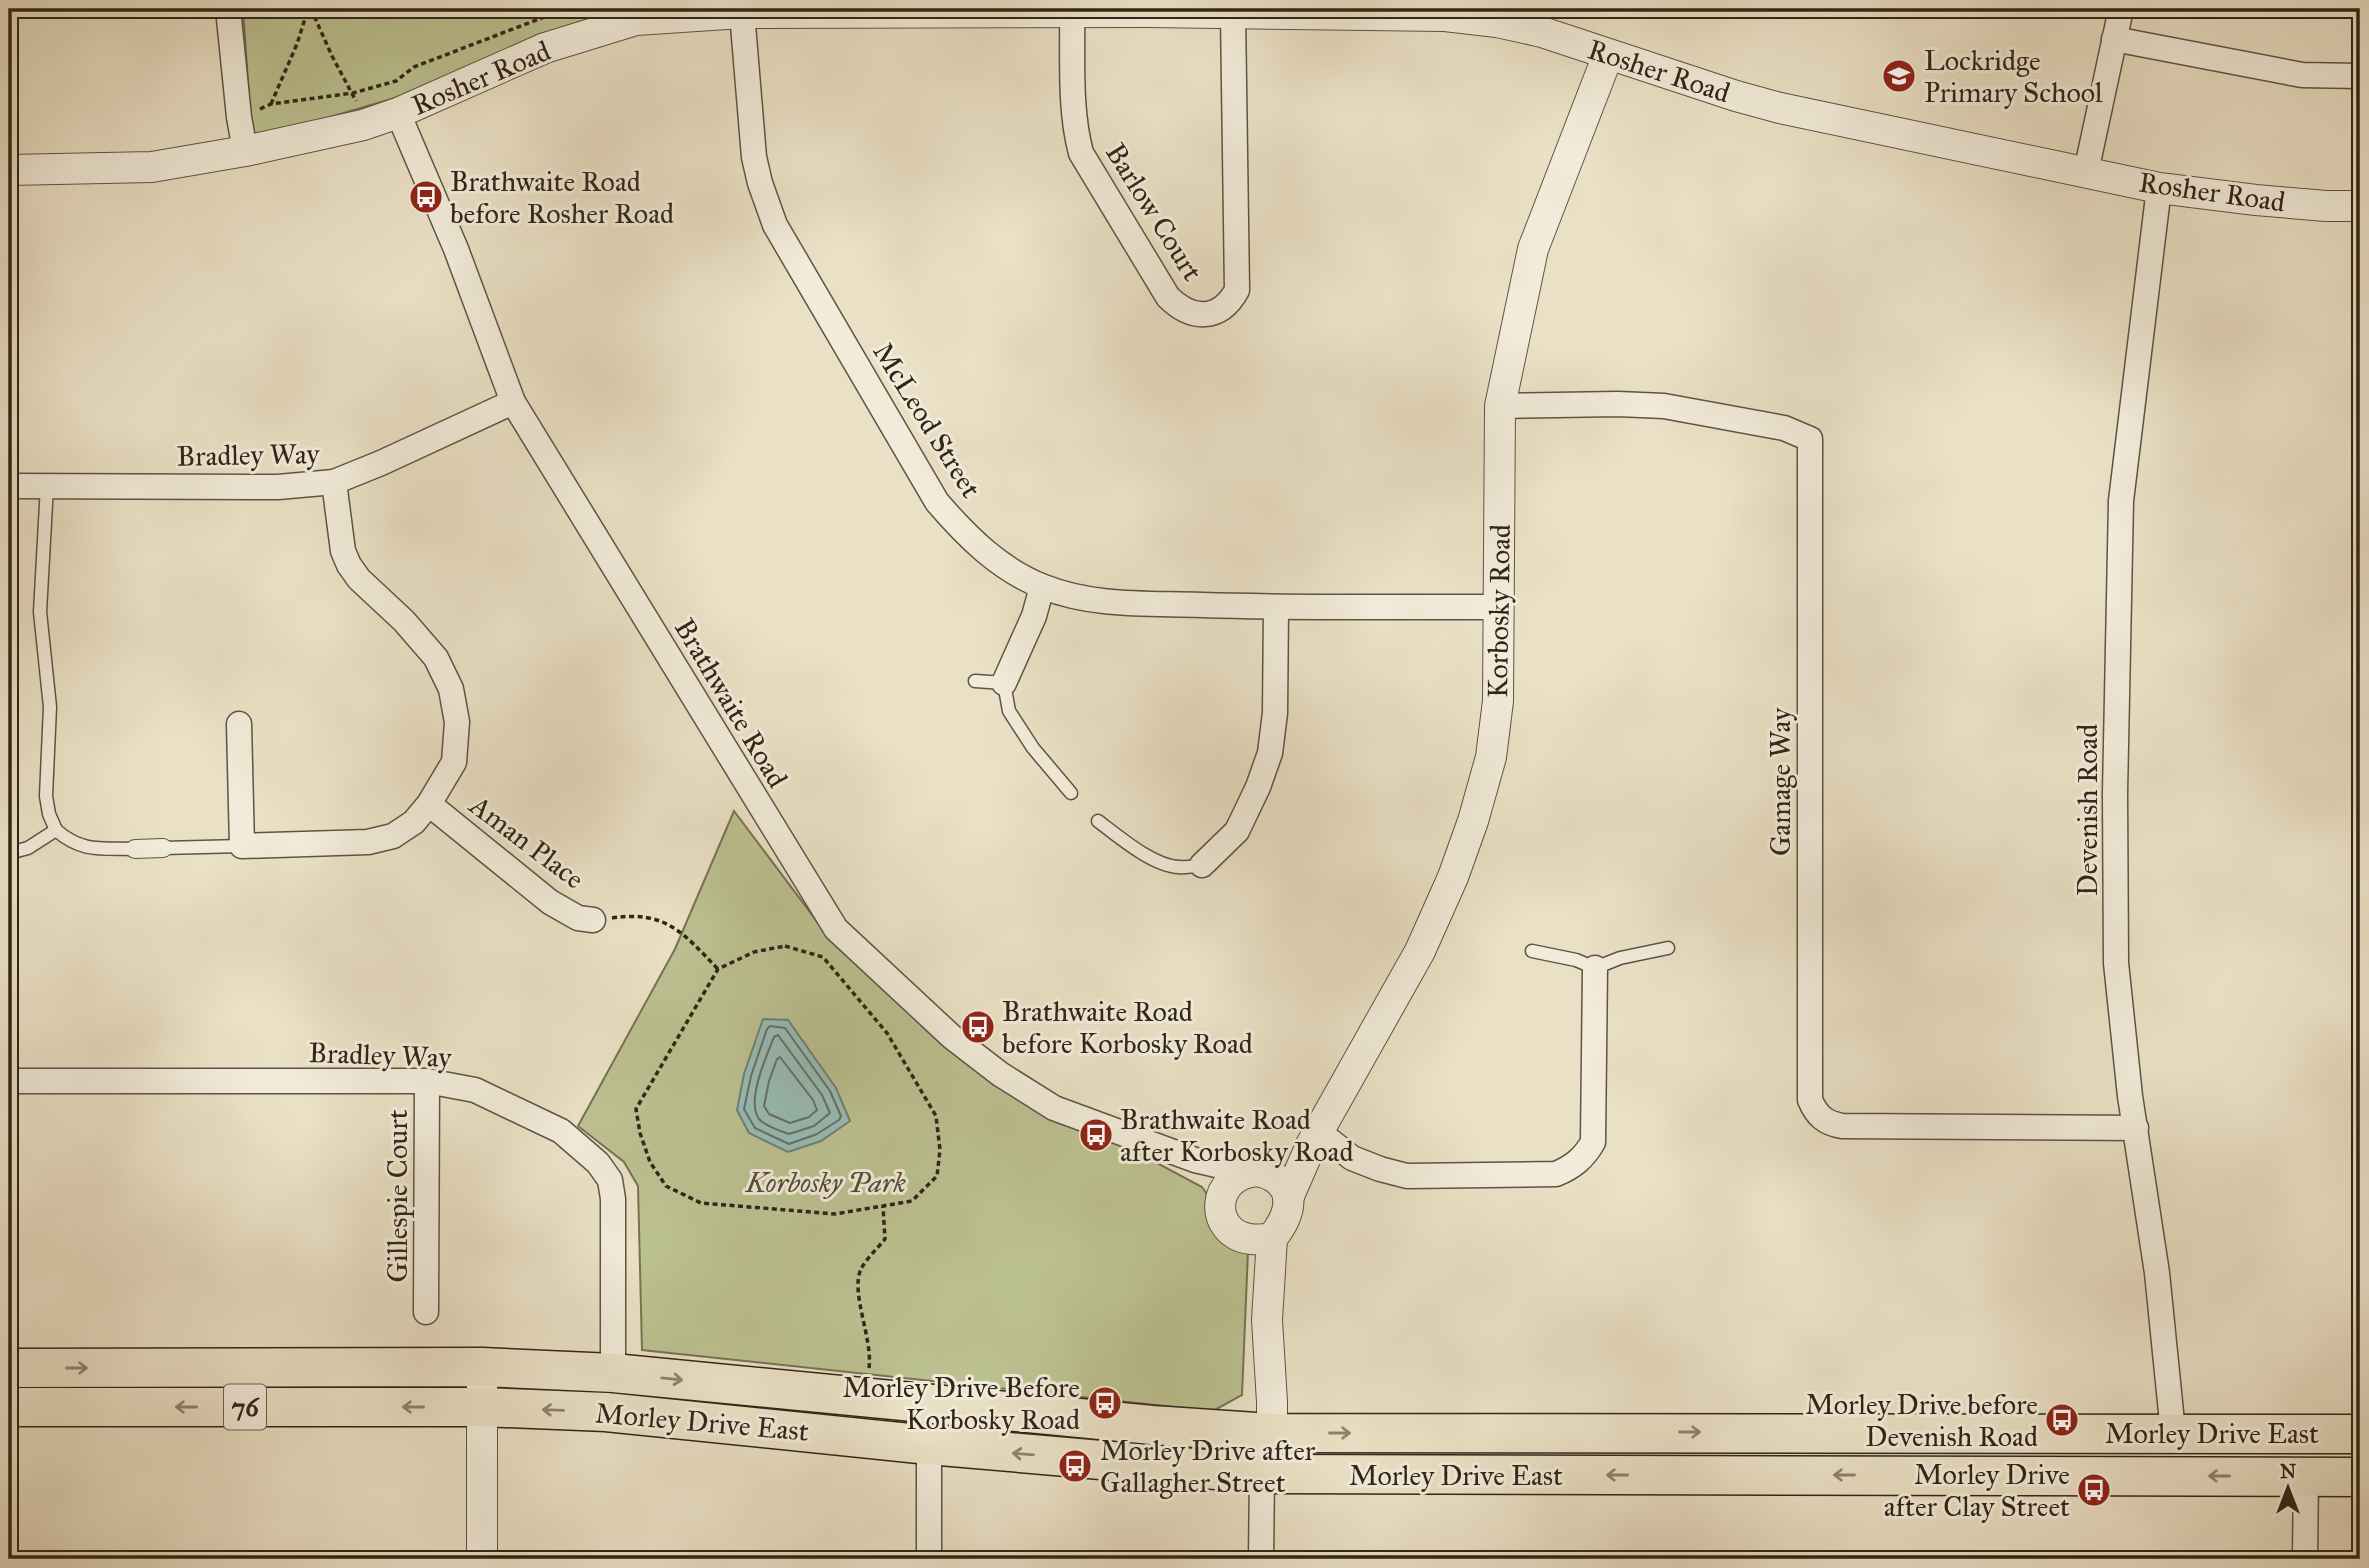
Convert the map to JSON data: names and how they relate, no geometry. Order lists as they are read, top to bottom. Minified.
{"streets":{"main road":["76","Morley Drive East"],"street":["Rosher Road","Barlow Court","McLeod Street","Bradley Way","Korbosky Road","Brathwaite Road","Gamage Way","Devenish Road","Aman Place","Gillespie Court"]},"crossings":[["Rosher Road","Barlow Court"],["Rosher Road","McLeod Street"],["Rosher Road","Korbosky Road"],["Rosher Road","Brathwaite Road"],["Rosher Road","Devenish Road"],["McLeod Street","Korbosky Road"],["Bradley Way","Brathwaite Road"],["Bradley Way","Gillespie Court"],["Bradley Way","Morley Drive East"],["Korbosky Road","Brathwaite Road"],["Korbosky Road","Gamage Way"],["Gamage Way","Devenish Road"],["Devenish Road","Morley Drive East"]],"parks":["Korbosky Park"],"places":{"school or university":["Lockridge Primary School"],"bus stop":["Brathwaite Road before Rosher Road","Brathwaite Road before Korbosky Road","Brathwaite Road after Korbosky Road","Morley Drive Before Korbosky Road","Morley Drive before Devenish Road","Morley Drive after Gallagher Street","Morley Drive after Clay Street"]},"north":"top"}
